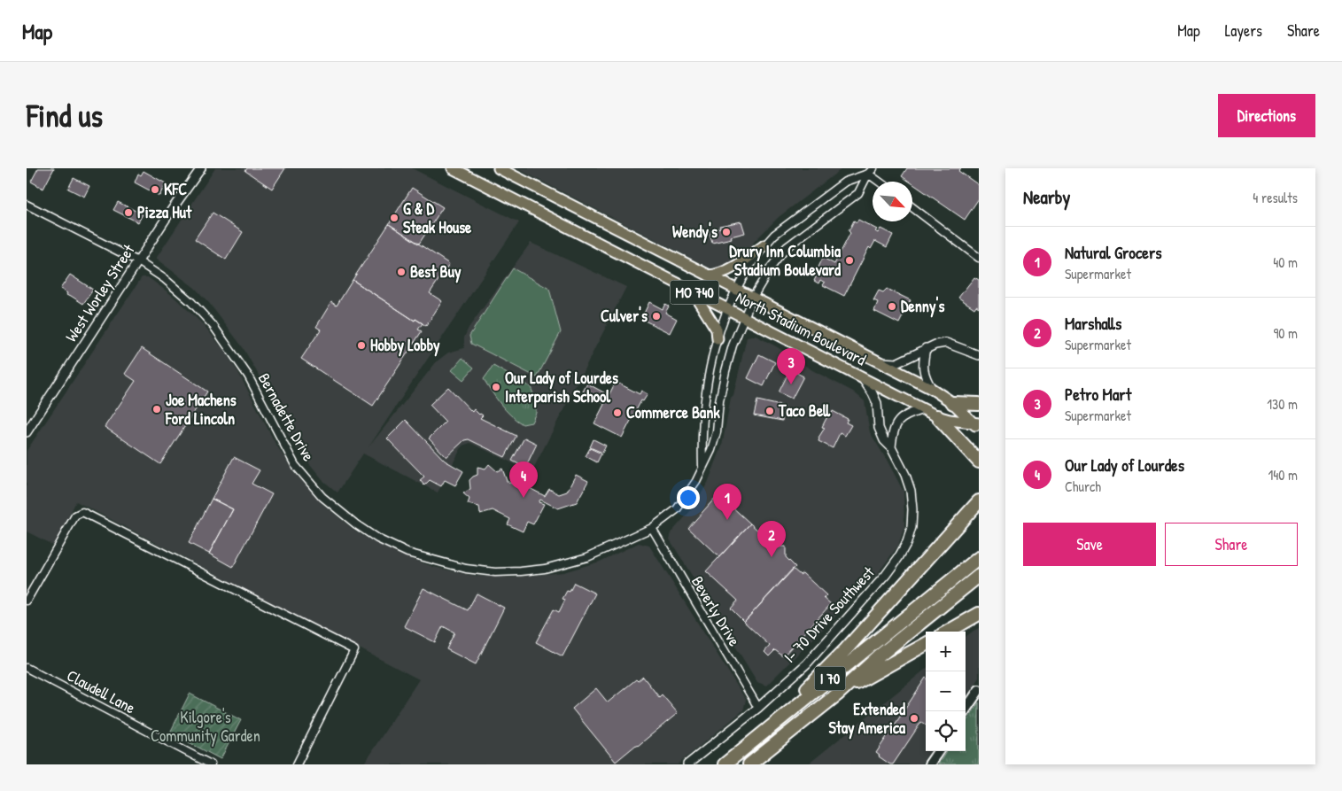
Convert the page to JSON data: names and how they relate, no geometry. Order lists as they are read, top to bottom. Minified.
{"streets":{"highway":["I 70"],"main road":["MO 740","North Stadium Boulevard"],"street":["West Worley Street","Bernadette Drive","Beverly Drive","I- 70 Drive Southwest","Claudell Lane"]},"crossings":[["West Worley Street","Bernadette Drive"],["North Stadium Boulevard","Bernadette Drive"],["North Stadium Boulevard","I- 70 Drive Southwest"],["Bernadette Drive","Beverly Drive"],["Beverly Drive","I- 70 Drive Southwest"]],"parks":["Kilgore's Community Garden"],"places":["KFC","Pizza Hut","G & D Steak House","Wendy's","Drury Inn Columbia Stadium Boulevard","Best Buy","Denny's","Culver's","Hobby Lobby","Our Lady of Lourdes Interparish School","Joe Machens Ford Lincoln","Taco Bell","Commerce Bank","Extended Stay America"],"north":"bottom right","page":{"header":"Map","nav":["Map","Layers","Share"],"buttons":["Directions",["Save","Share"]],"title":"Find us","heading":["Nearby","4 results"],"list":[{"mark":"1","name":"Natural Grocers","note":"Supermarket","value":"40 m"},{"mark":"2","name":"Marshalls","note":"Supermarket","value":"90 m"},{"mark":"3","name":"Petro Mart","note":"Supermarket","value":"130 m"},{"mark":"4","name":"Our Lady of Lourdes","note":"Church","value":"140 m"}],"pins":["3","4","1","2"],"map_buttons":["+","−"]}}
